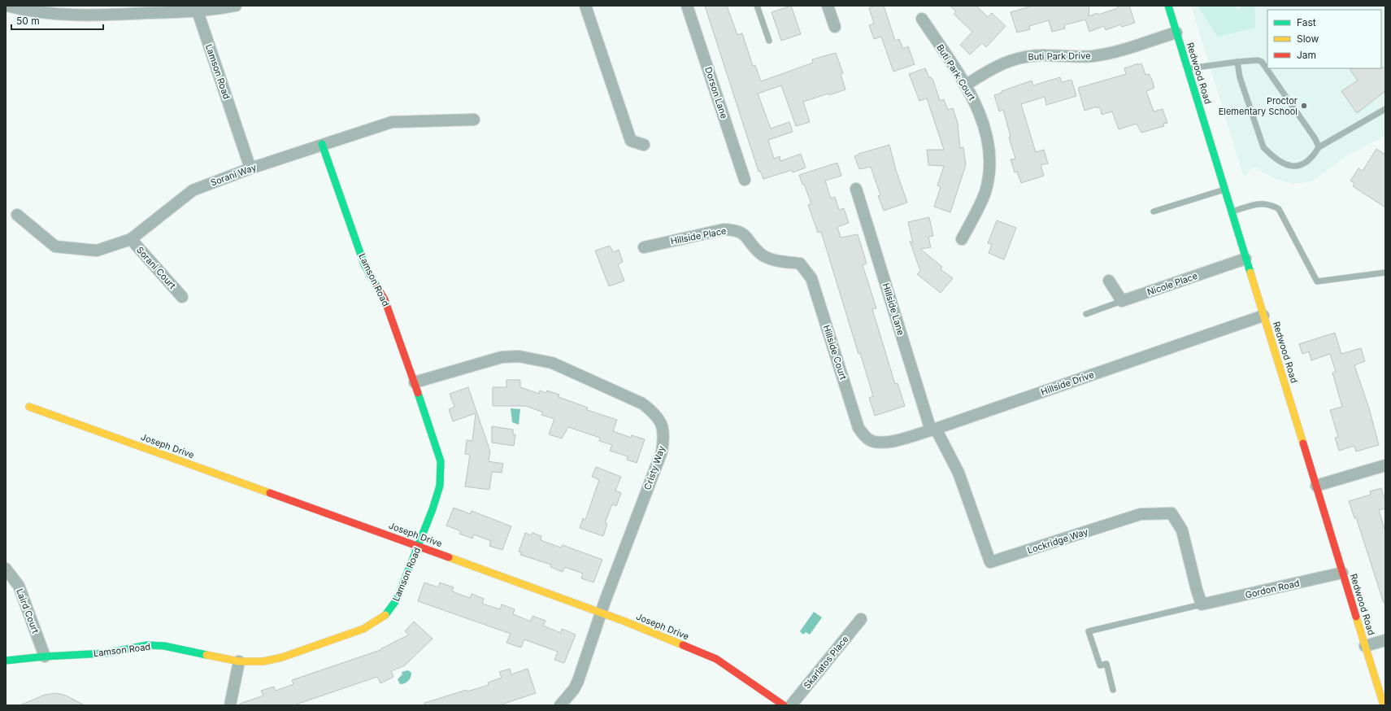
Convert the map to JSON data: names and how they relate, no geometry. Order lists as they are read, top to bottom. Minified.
{"streets":{"street":["Buti Park Drive","Lamson Road","Buti Park Court","Redwood Road","Dorson Lane","Sorani Way","Hillside Place","Sorani Court","Nicole Place","Hillside Lane","Hillside Court","Hillside Drive","Joseph Drive","Cristy Way","Lockridge Way","Gordon Road","Laird Court","Skarlatos Place"]},"crossings":[["Buti Park Drive","Buti Park Court"],["Buti Park Drive","Redwood Road"],["Lamson Road","Sorani Way"],["Lamson Road","Joseph Drive"],["Lamson Road","Cristy Way"],["Lamson Road","Laird Court"],["Redwood Road","Nicole Place"],["Redwood Road","Hillside Drive"],["Redwood Road","Gordon Road"],["Sorani Way","Sorani Court"],["Hillside Place","Hillside Court"],["Hillside Lane","Hillside Drive"],["Hillside Lane","Lockridge Way"],["Hillside Court","Hillside Drive"],["Hillside Drive","Lockridge Way"],["Joseph Drive","Cristy Way"],["Lockridge Way","Gordon Road"]],"places":["Proctor Elementary School"],"legend":["Fast","Slow","Jam"],"scale_bar":"50 m"}
